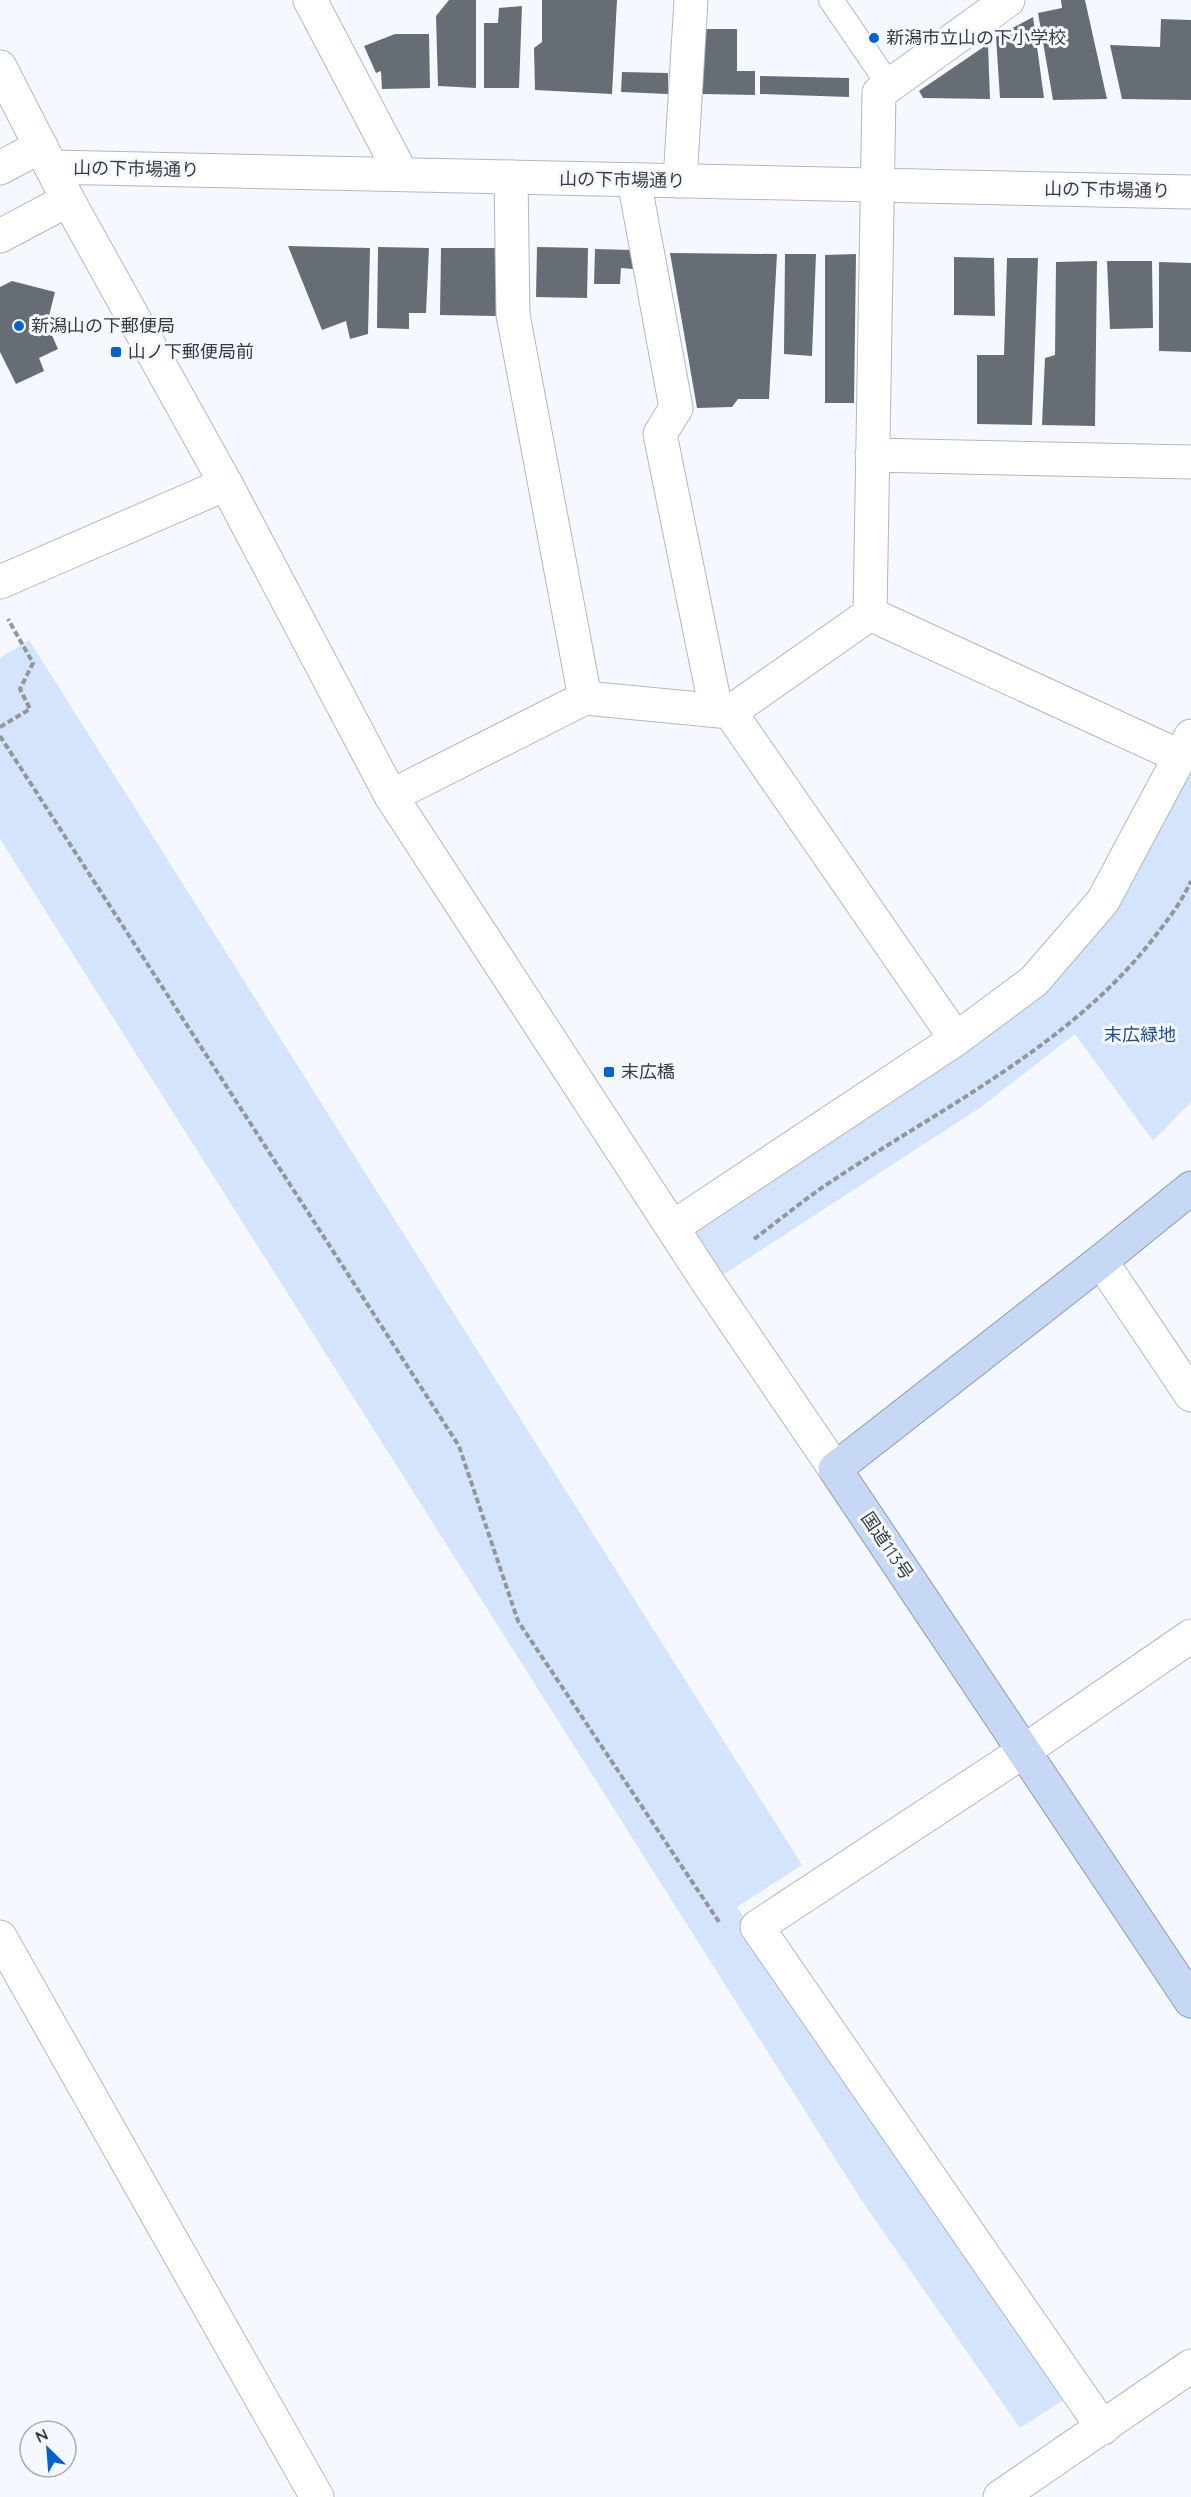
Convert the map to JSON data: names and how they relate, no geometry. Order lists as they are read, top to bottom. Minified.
{"streets":{"highway":["国道113号"],"street":["山の下市場通り"]},"parks":["末広緑地"],"places":{"other":["新潟市立山の下小学校","新潟山の下郵便局"],"transit":["山ノ下郵便局前","末広橋"]},"north":"top left"}
